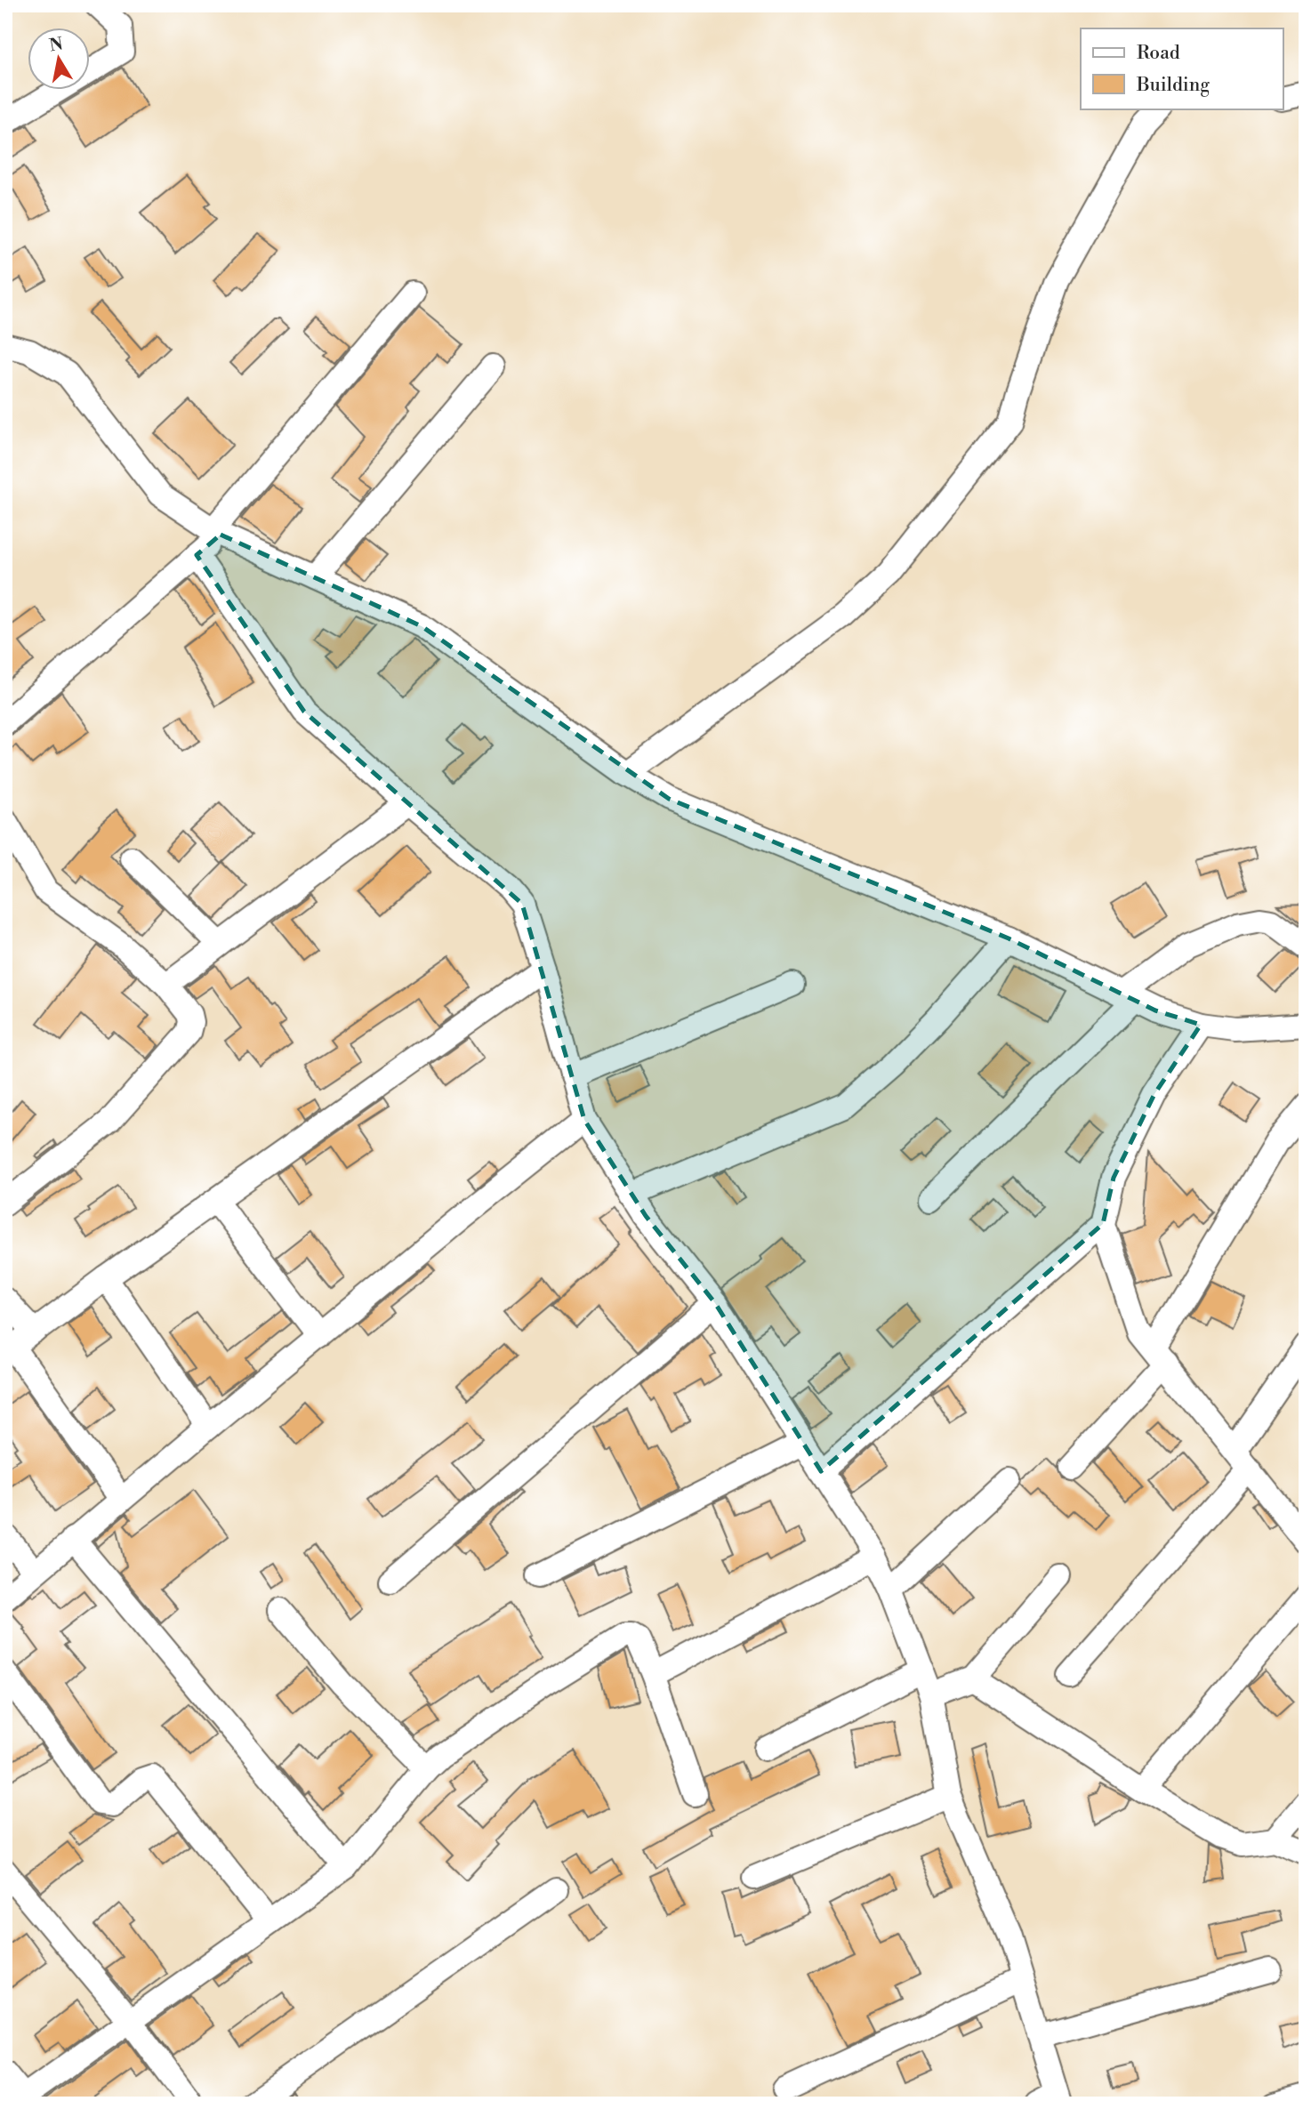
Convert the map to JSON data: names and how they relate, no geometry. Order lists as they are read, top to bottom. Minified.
{"legend":["Road","Building"],"north":"top"}
